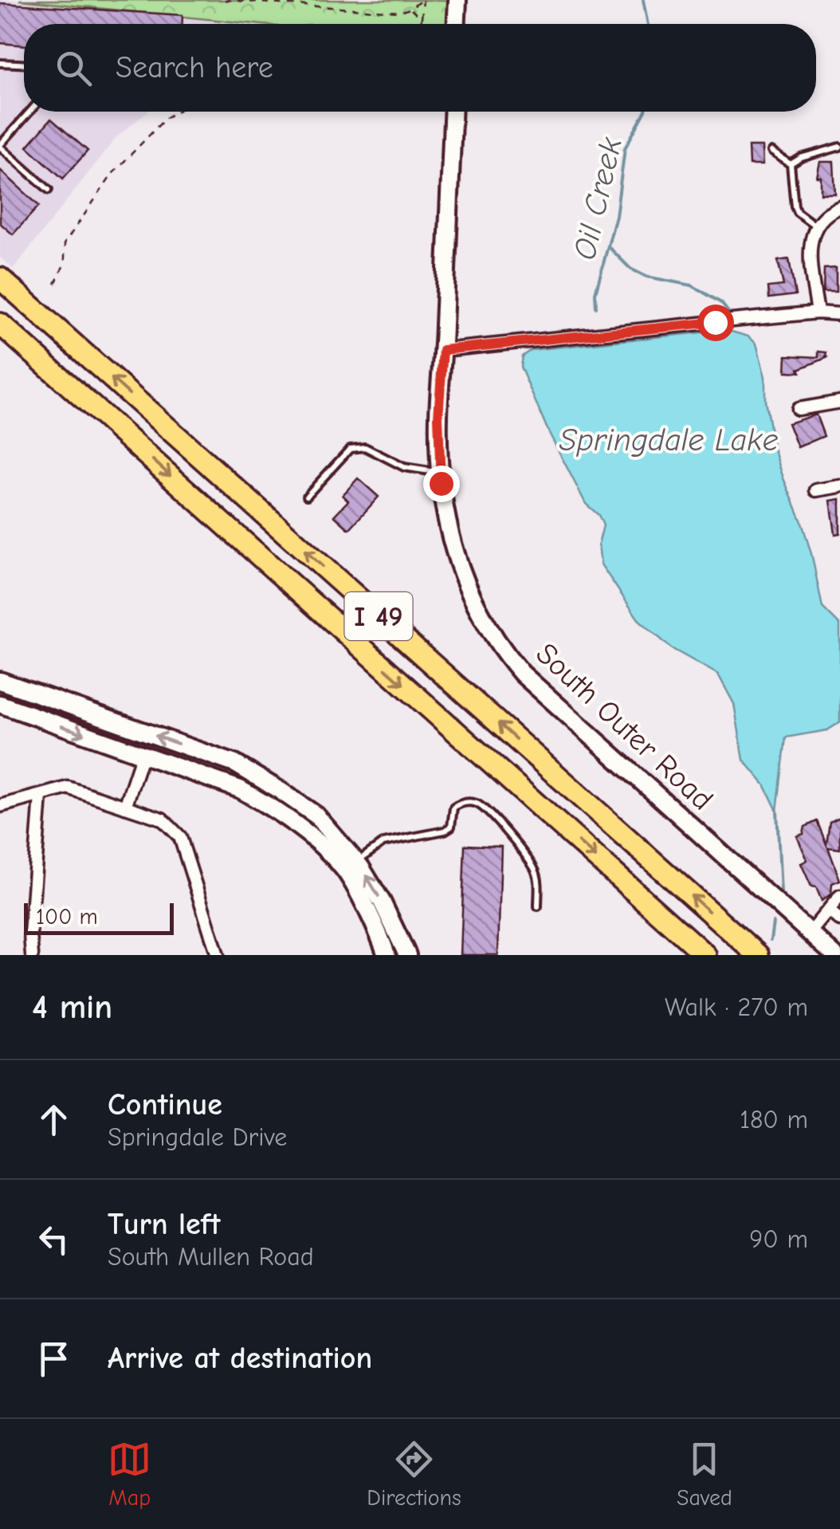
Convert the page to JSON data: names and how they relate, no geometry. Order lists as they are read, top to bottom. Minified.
{"streets":{"highway":["I 49"],"street":["South Outer Road"]},"water":["Oil Creek","Springdale Lake"],"scale_bar":"100 m","page":{"search":"Search here","scale":"100 m","heading":["4 min","Walk · 270 m"],"list":[["Continue","Springdale Drive","180 m"],["Turn left","South Mullen Road","90 m"],"Arrive at destination"],"nav":["Map","Directions","Saved"]}}
